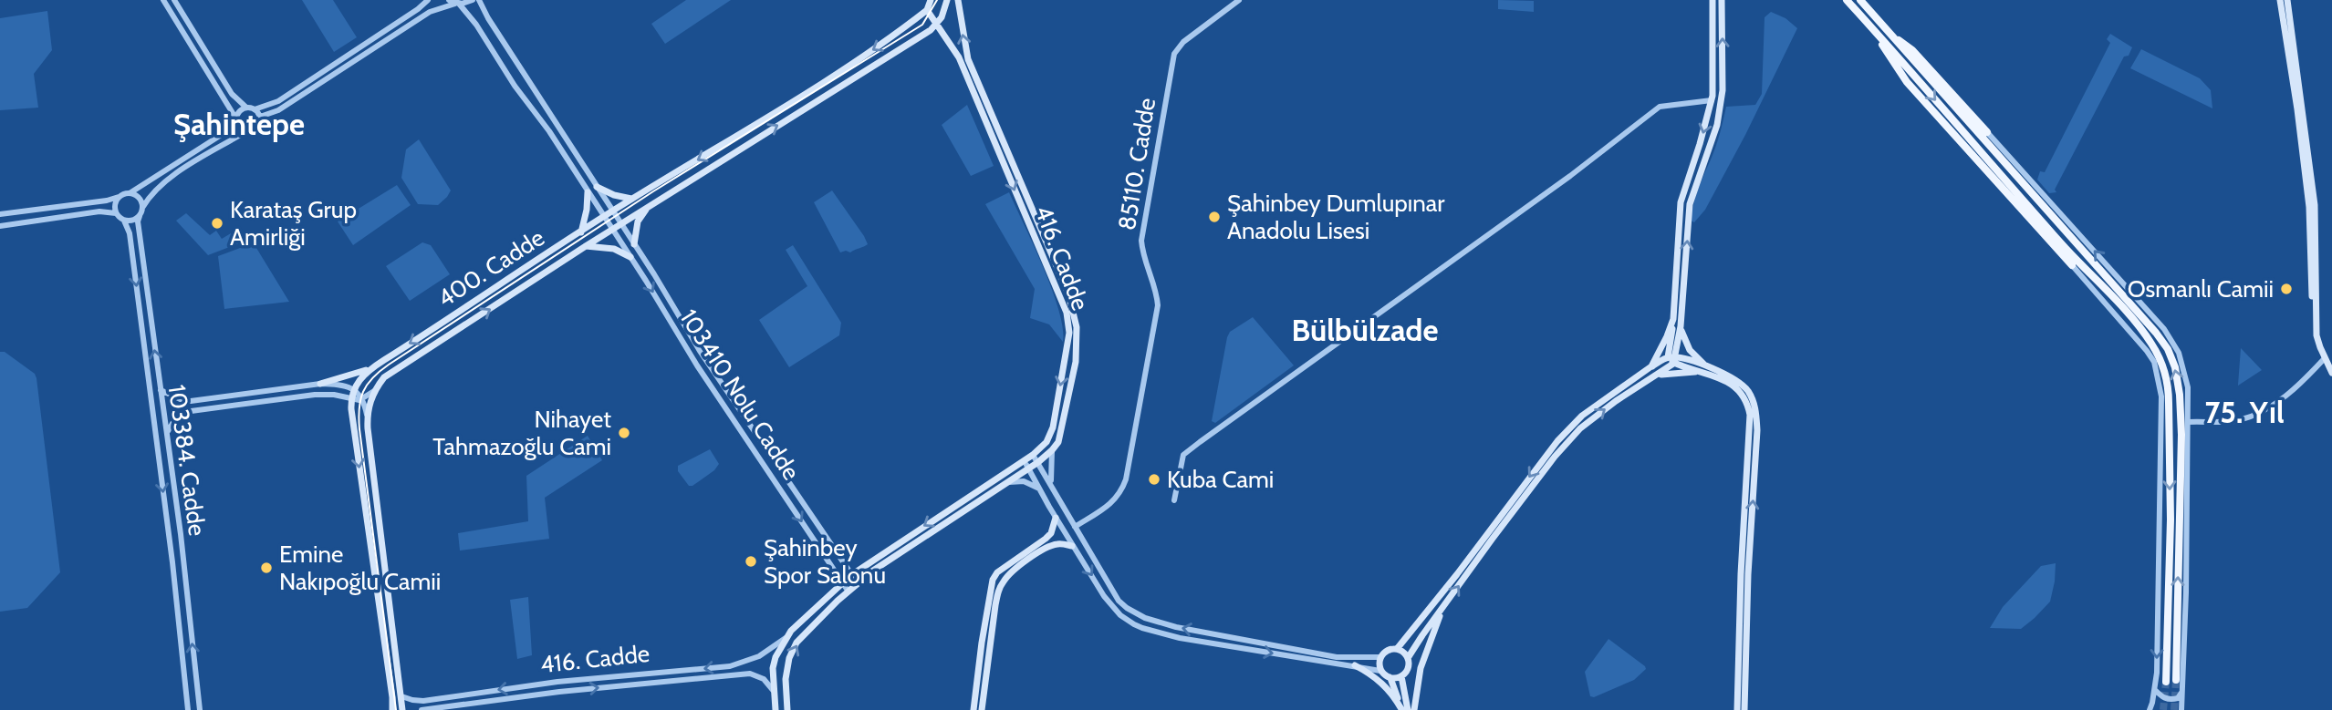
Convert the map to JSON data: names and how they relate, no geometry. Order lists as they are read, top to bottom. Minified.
{"streets":{"main road":["416. Cadde","400. Cadde"],"street":["85110. Cadde","103410 Nolu Cadde","103384. Cadde"]},"crossings":[["416. Cadde","400. Cadde"],["416. Cadde","103410 Nolu Cadde"],["400. Cadde","103410 Nolu Cadde"]],"districts":["Şahintepe","Bülbülzade","75. Yıl"],"places":["Şahinbey Dumlupınar Anadolu Lisesi","Karataş Grup Amirliği","Osmanlı Camii","Nihayet Tahmazoğlu Cami","Kuba Cami","Şahinbey Spor Salonu","Emine Nakıpoğlu Camii"]}
